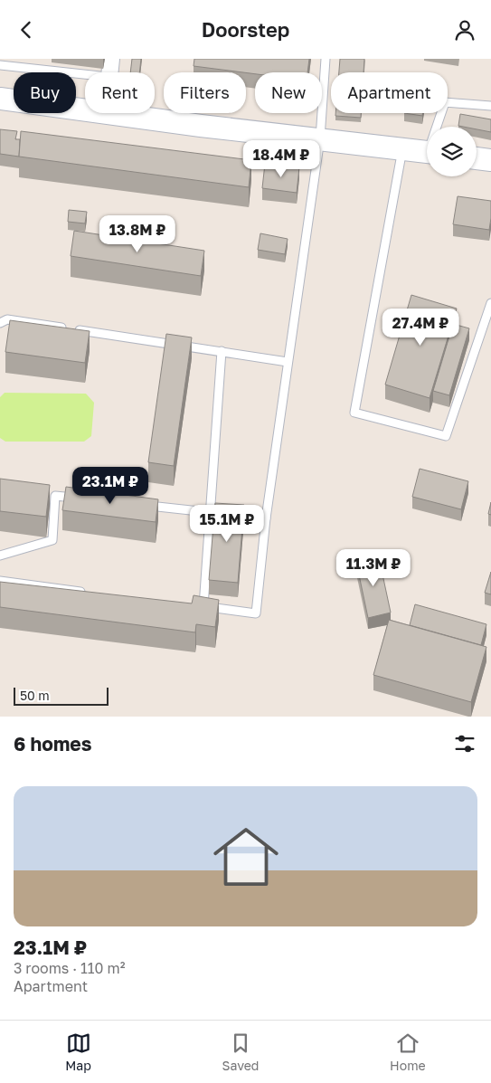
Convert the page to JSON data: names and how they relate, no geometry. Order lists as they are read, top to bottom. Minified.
{"scale_bar":"50 m","page":{"header":"Doorstep","chip":["Buy","Rent","Filters","New","Apartment"],"price":["18.4M ₽","13.8M ₽","27.4M ₽","23.1M ₽","15.1M ₽","11.3M ₽"],"scale":"50 m","heading":"6 homes","list":[{"name":"23.1M ₽","note":"3 rooms · 110 m² · Apartment"}],"tabs":["Map","Saved","Home"]}}
